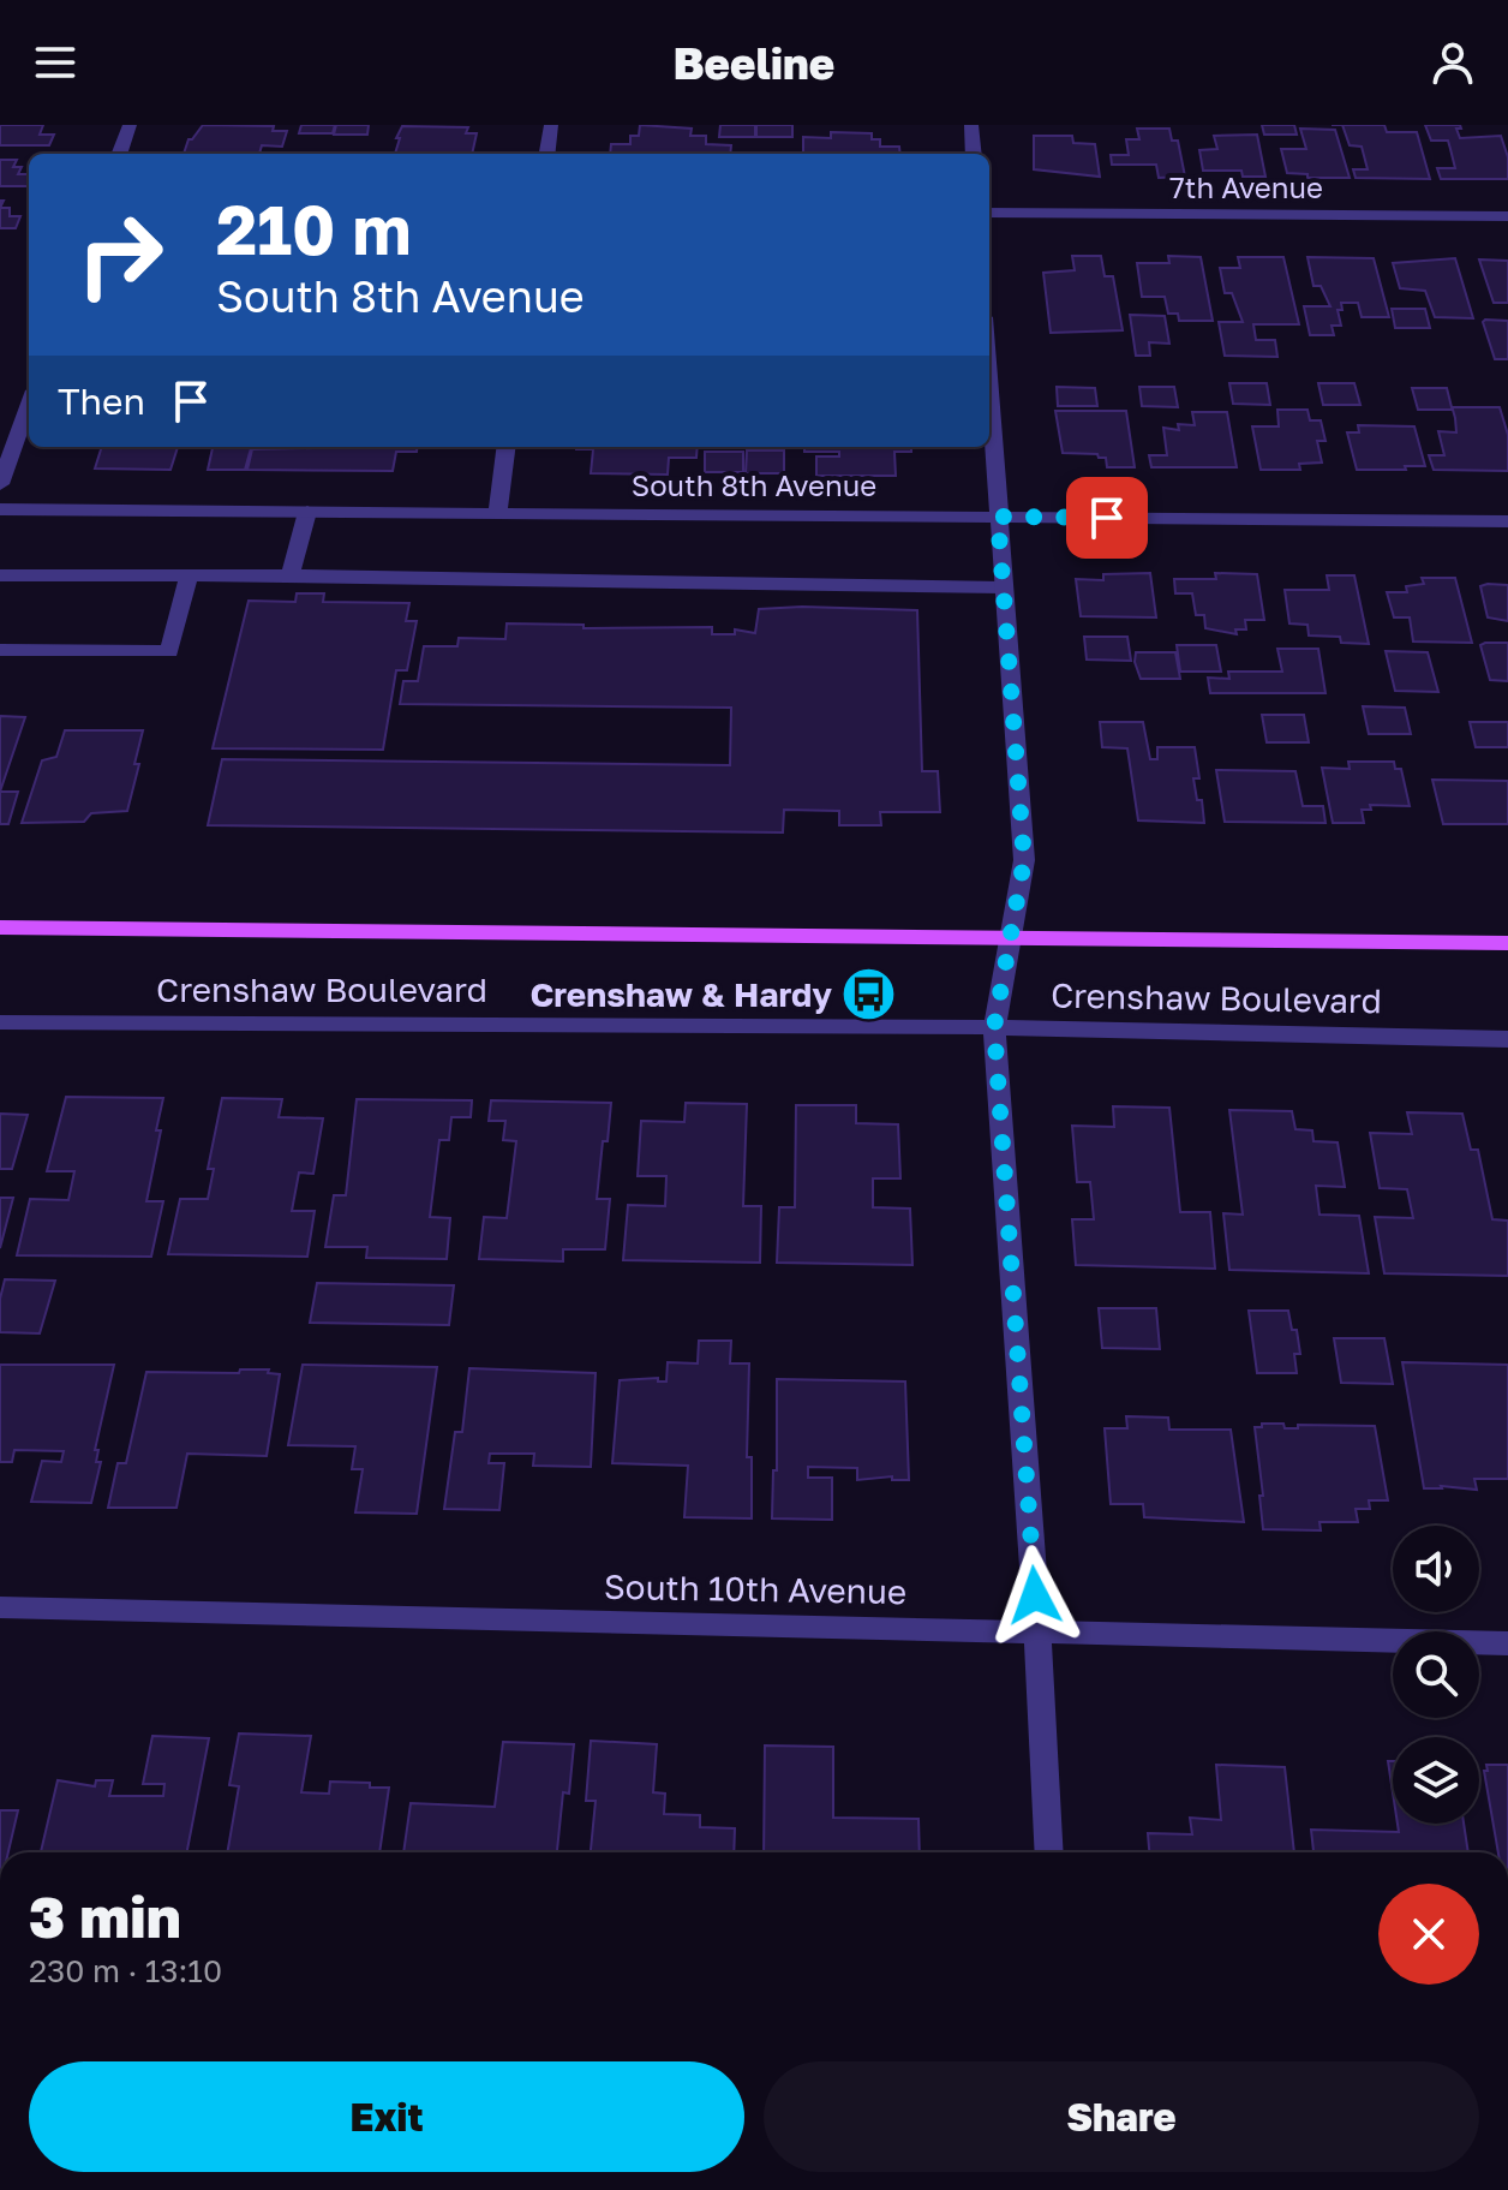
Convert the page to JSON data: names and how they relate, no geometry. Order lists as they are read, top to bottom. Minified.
{"streets":{"main road":["Crenshaw Boulevard"],"street":["7th Avenue","South 8th Avenue","South 10th Avenue"]},"places":{"bus stop":["Crenshaw & Hardy"]},"page":{"header":"Beeline","turn":["210 m","South 8th Avenue"],"then":"Then","heading":["3 min","230 m · 13:10"],"buttons":["Exit","Share"]}}
